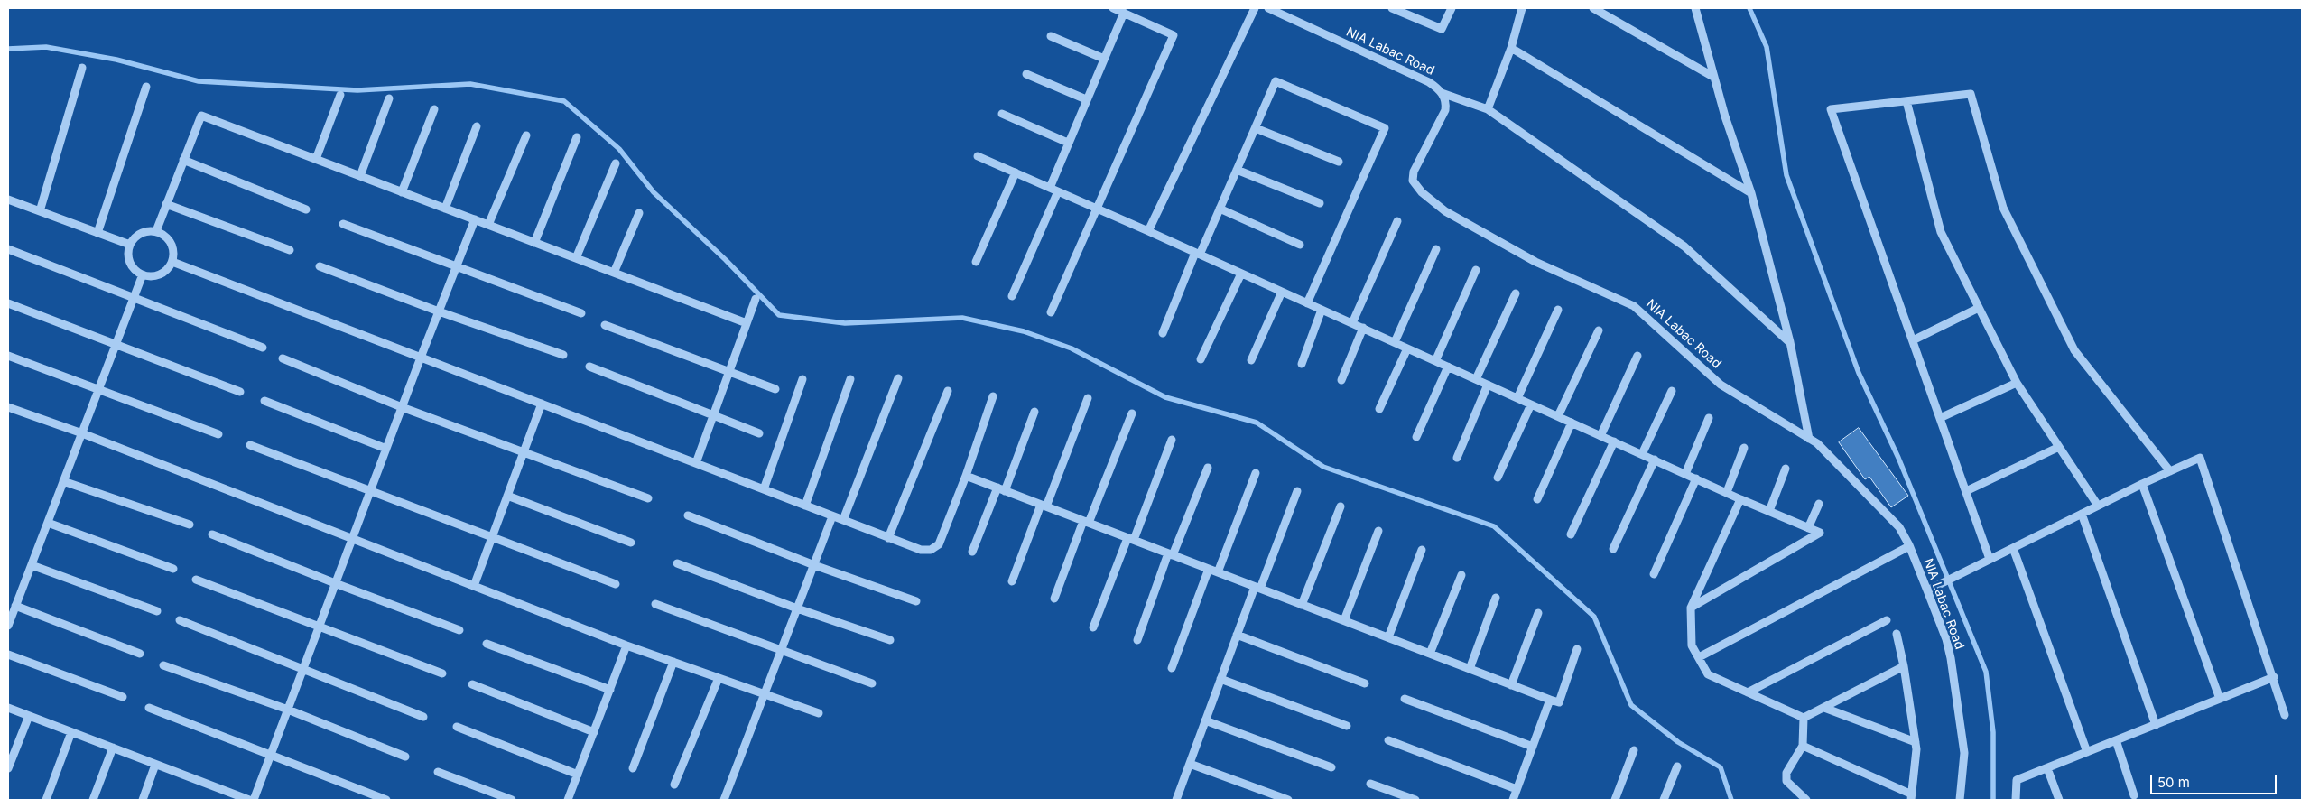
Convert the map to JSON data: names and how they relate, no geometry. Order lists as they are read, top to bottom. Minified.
{"streets":{"street":["NIA Labac Road"]},"scale_bar":"50 m"}
